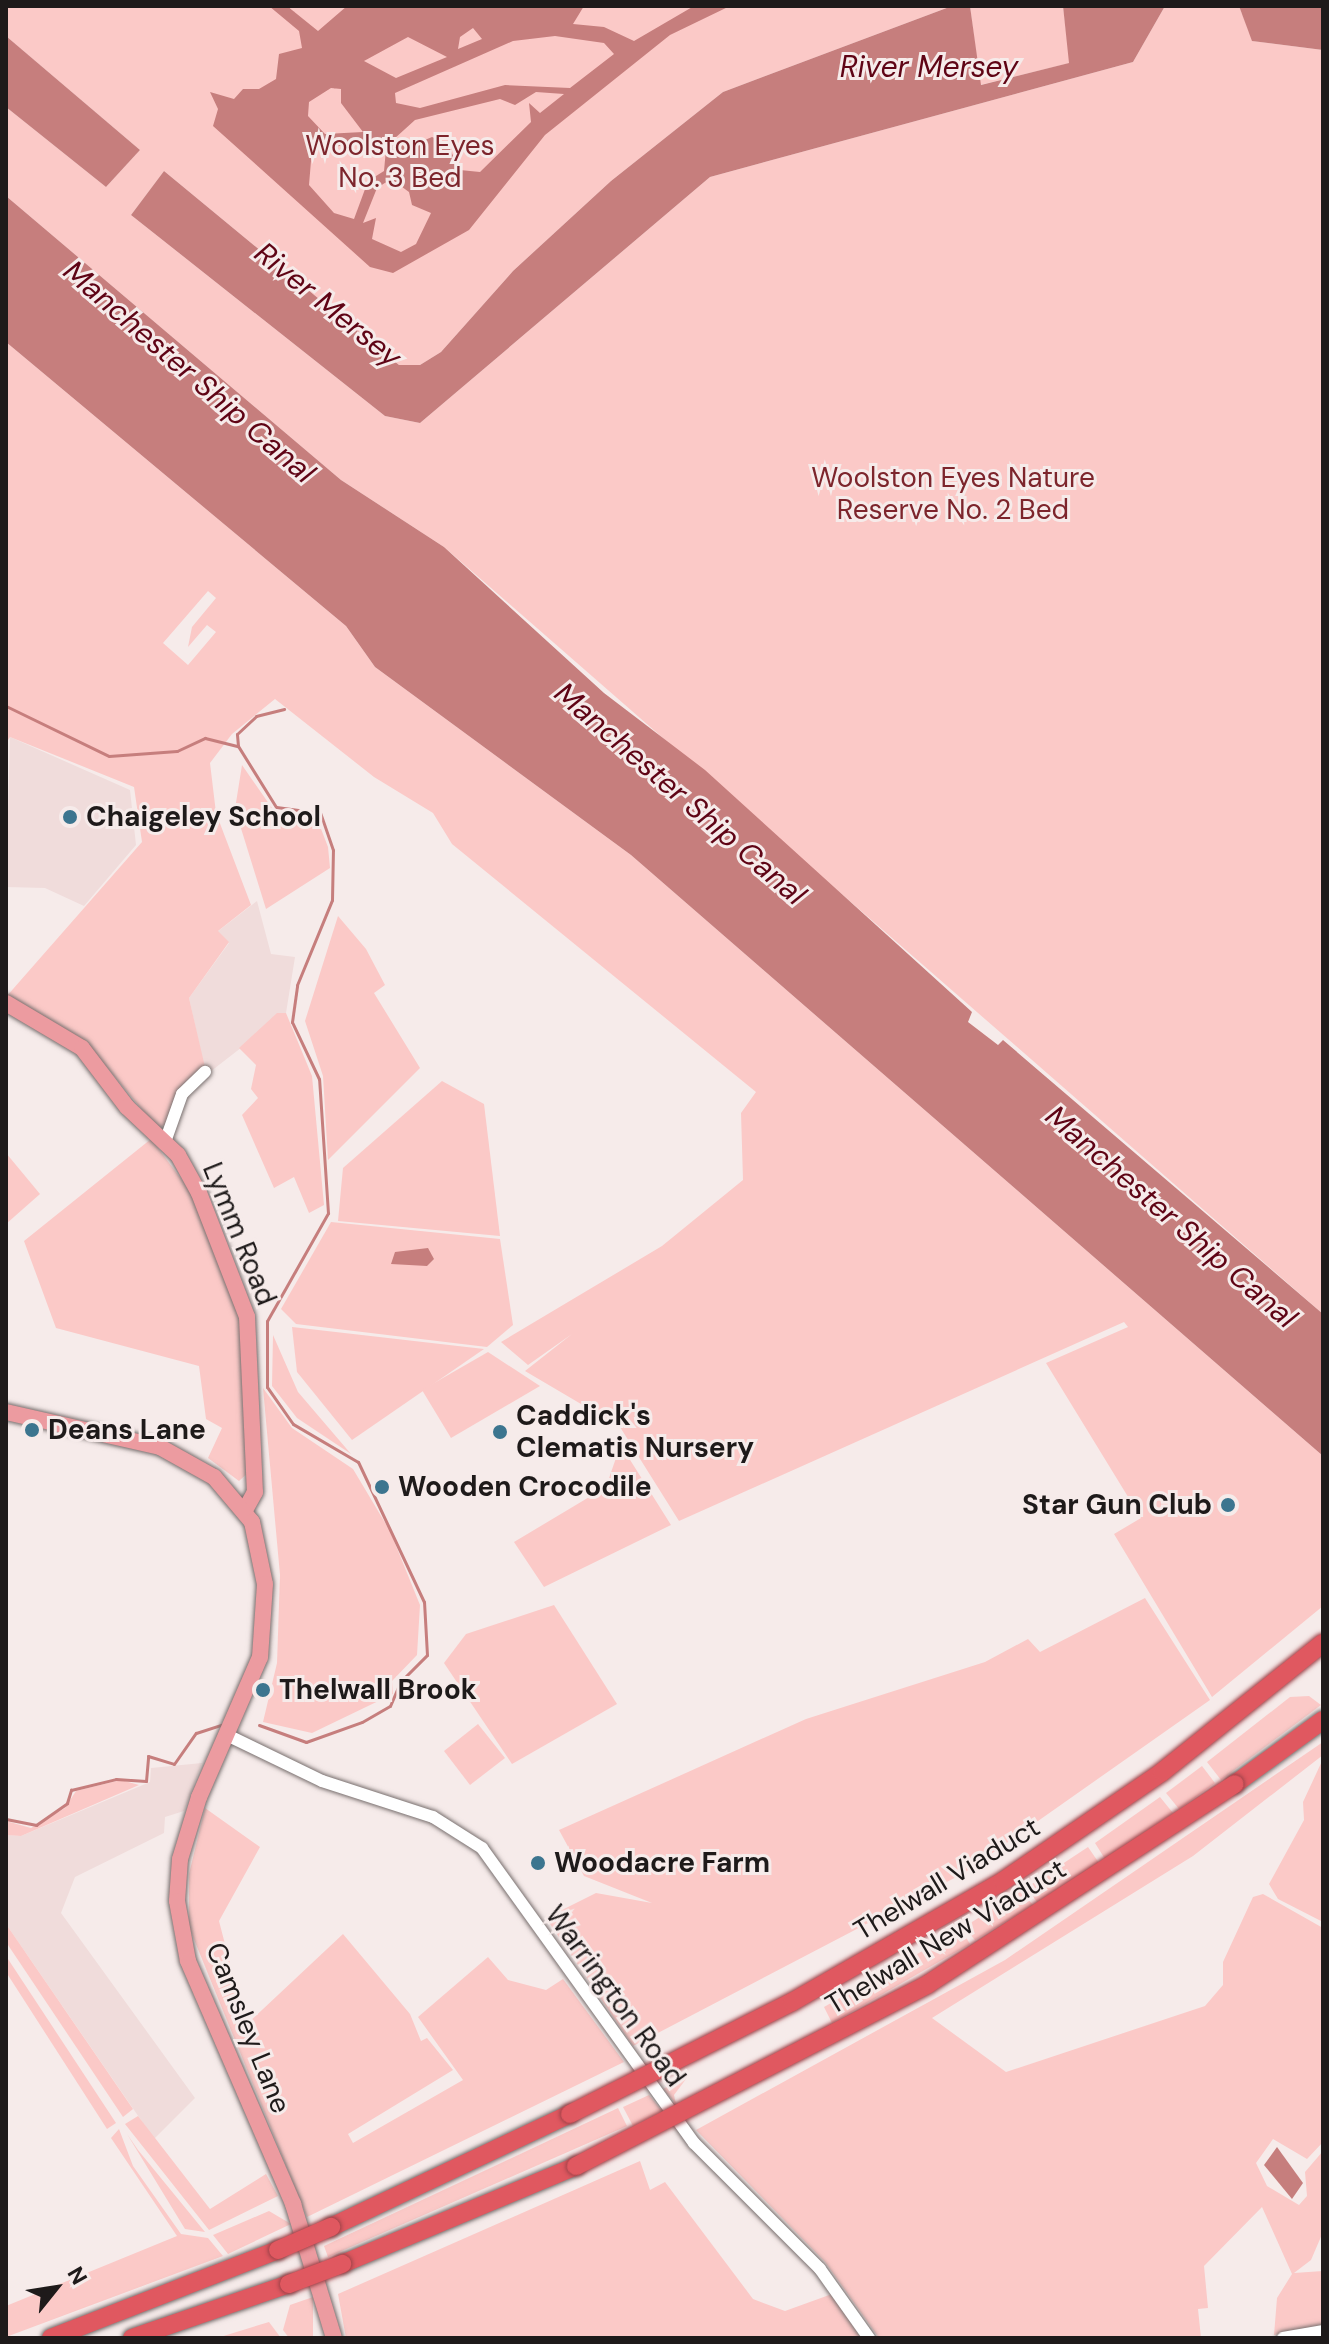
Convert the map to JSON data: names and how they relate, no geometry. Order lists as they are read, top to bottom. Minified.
{"streets":{"highway":["Thelwall Viaduct","Thelwall New Viaduct"],"main road":["Lymm Road","Camsley Lane"],"street":["Warrington Road"]},"crossings":[["Lymm Road","Camsley Lane"],["Warrington Road","Camsley Lane"]],"water":["River Mersey","Manchester Ship Canal"],"parks":["Woolston Eyes No. 3 Bed","Woolston Eyes Nature Reserve No. 2 Bed"],"places":["Chaigeley School","Deans Lane","Caddick's Clematis Nursery","Wooden Crocodile","Star Gun Club","Thelwall Brook","Woodacre Farm"],"north":"top right"}
